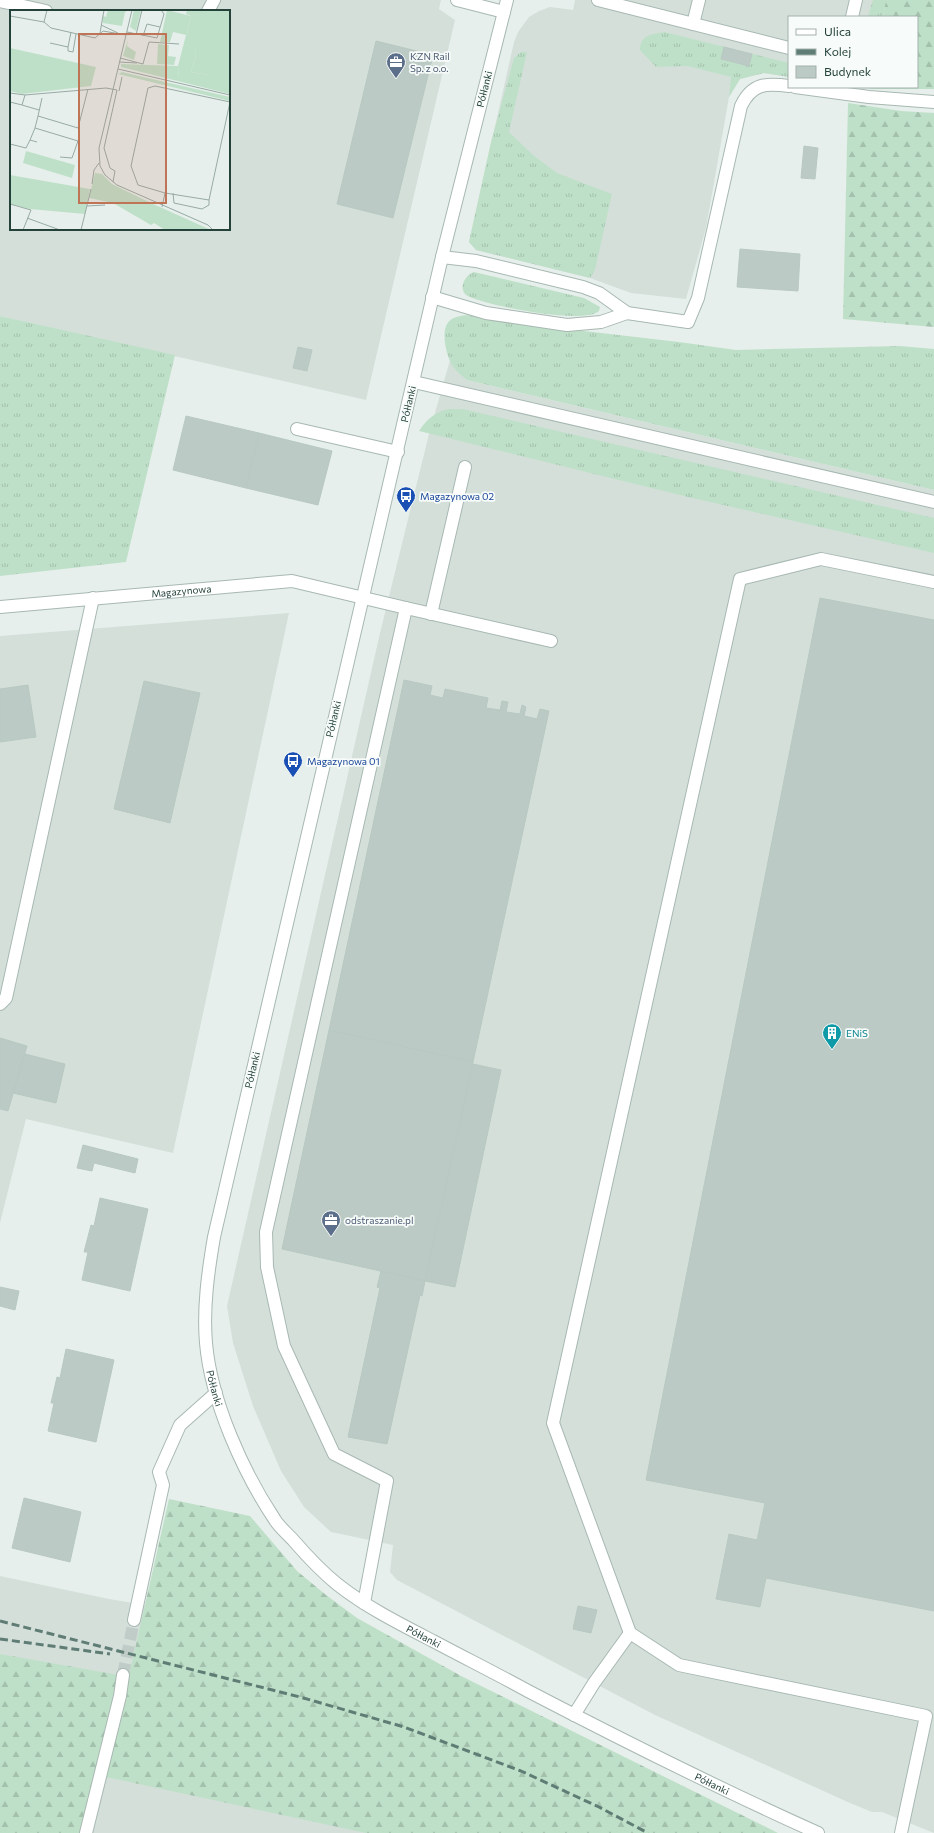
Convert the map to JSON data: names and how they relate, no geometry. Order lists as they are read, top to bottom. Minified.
{"streets":{"street":["Półłanki","Magazynowa"]},"crossings":[["Półłanki","Magazynowa"]],"places":{"office":["KZN Rail Sp. z o.o.","odstraszanie.pl"],"bus stop":["Magazynowa 02","Magazynowa 01"],"building":["ENiS"]},"legend":["Ulica","Kolej","Budynek"]}
